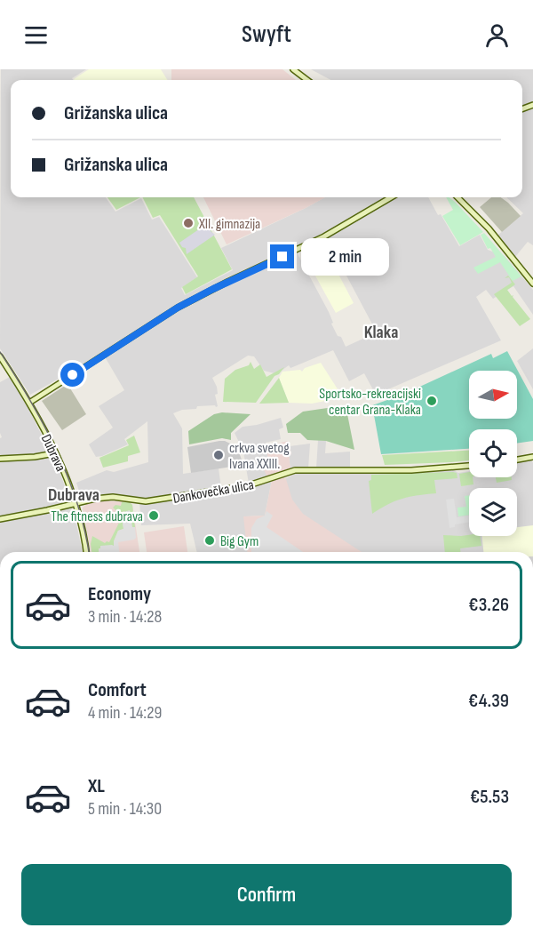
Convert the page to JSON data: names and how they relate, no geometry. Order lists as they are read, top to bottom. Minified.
{"streets":{"main road":["Dubrava","Dankovečka ulica"]},"crossings":[["Dubrava","Dankovečka ulica"]],"districts":["Klaka","Dubrava"],"places":["XII. gimnazija","Sportsko-rekreacijski centar Grana-Klaka","crkva svetog Ivana XXIII.","The fitness dubrava","Big Gym"],"north":"right","page":{"header":"Swyft","banner":["Grižanska ulica","Grižanska ulica"],"bubble":"2 min","list":[{"name":"Economy","note":"3 min · 14:28","value":"€3.26"},{"name":"Comfort","note":"4 min · 14:29","value":"€4.39"},{"name":"XL","note":"5 min · 14:30","value":"€5.53"}],"buttons":"Confirm"}}
